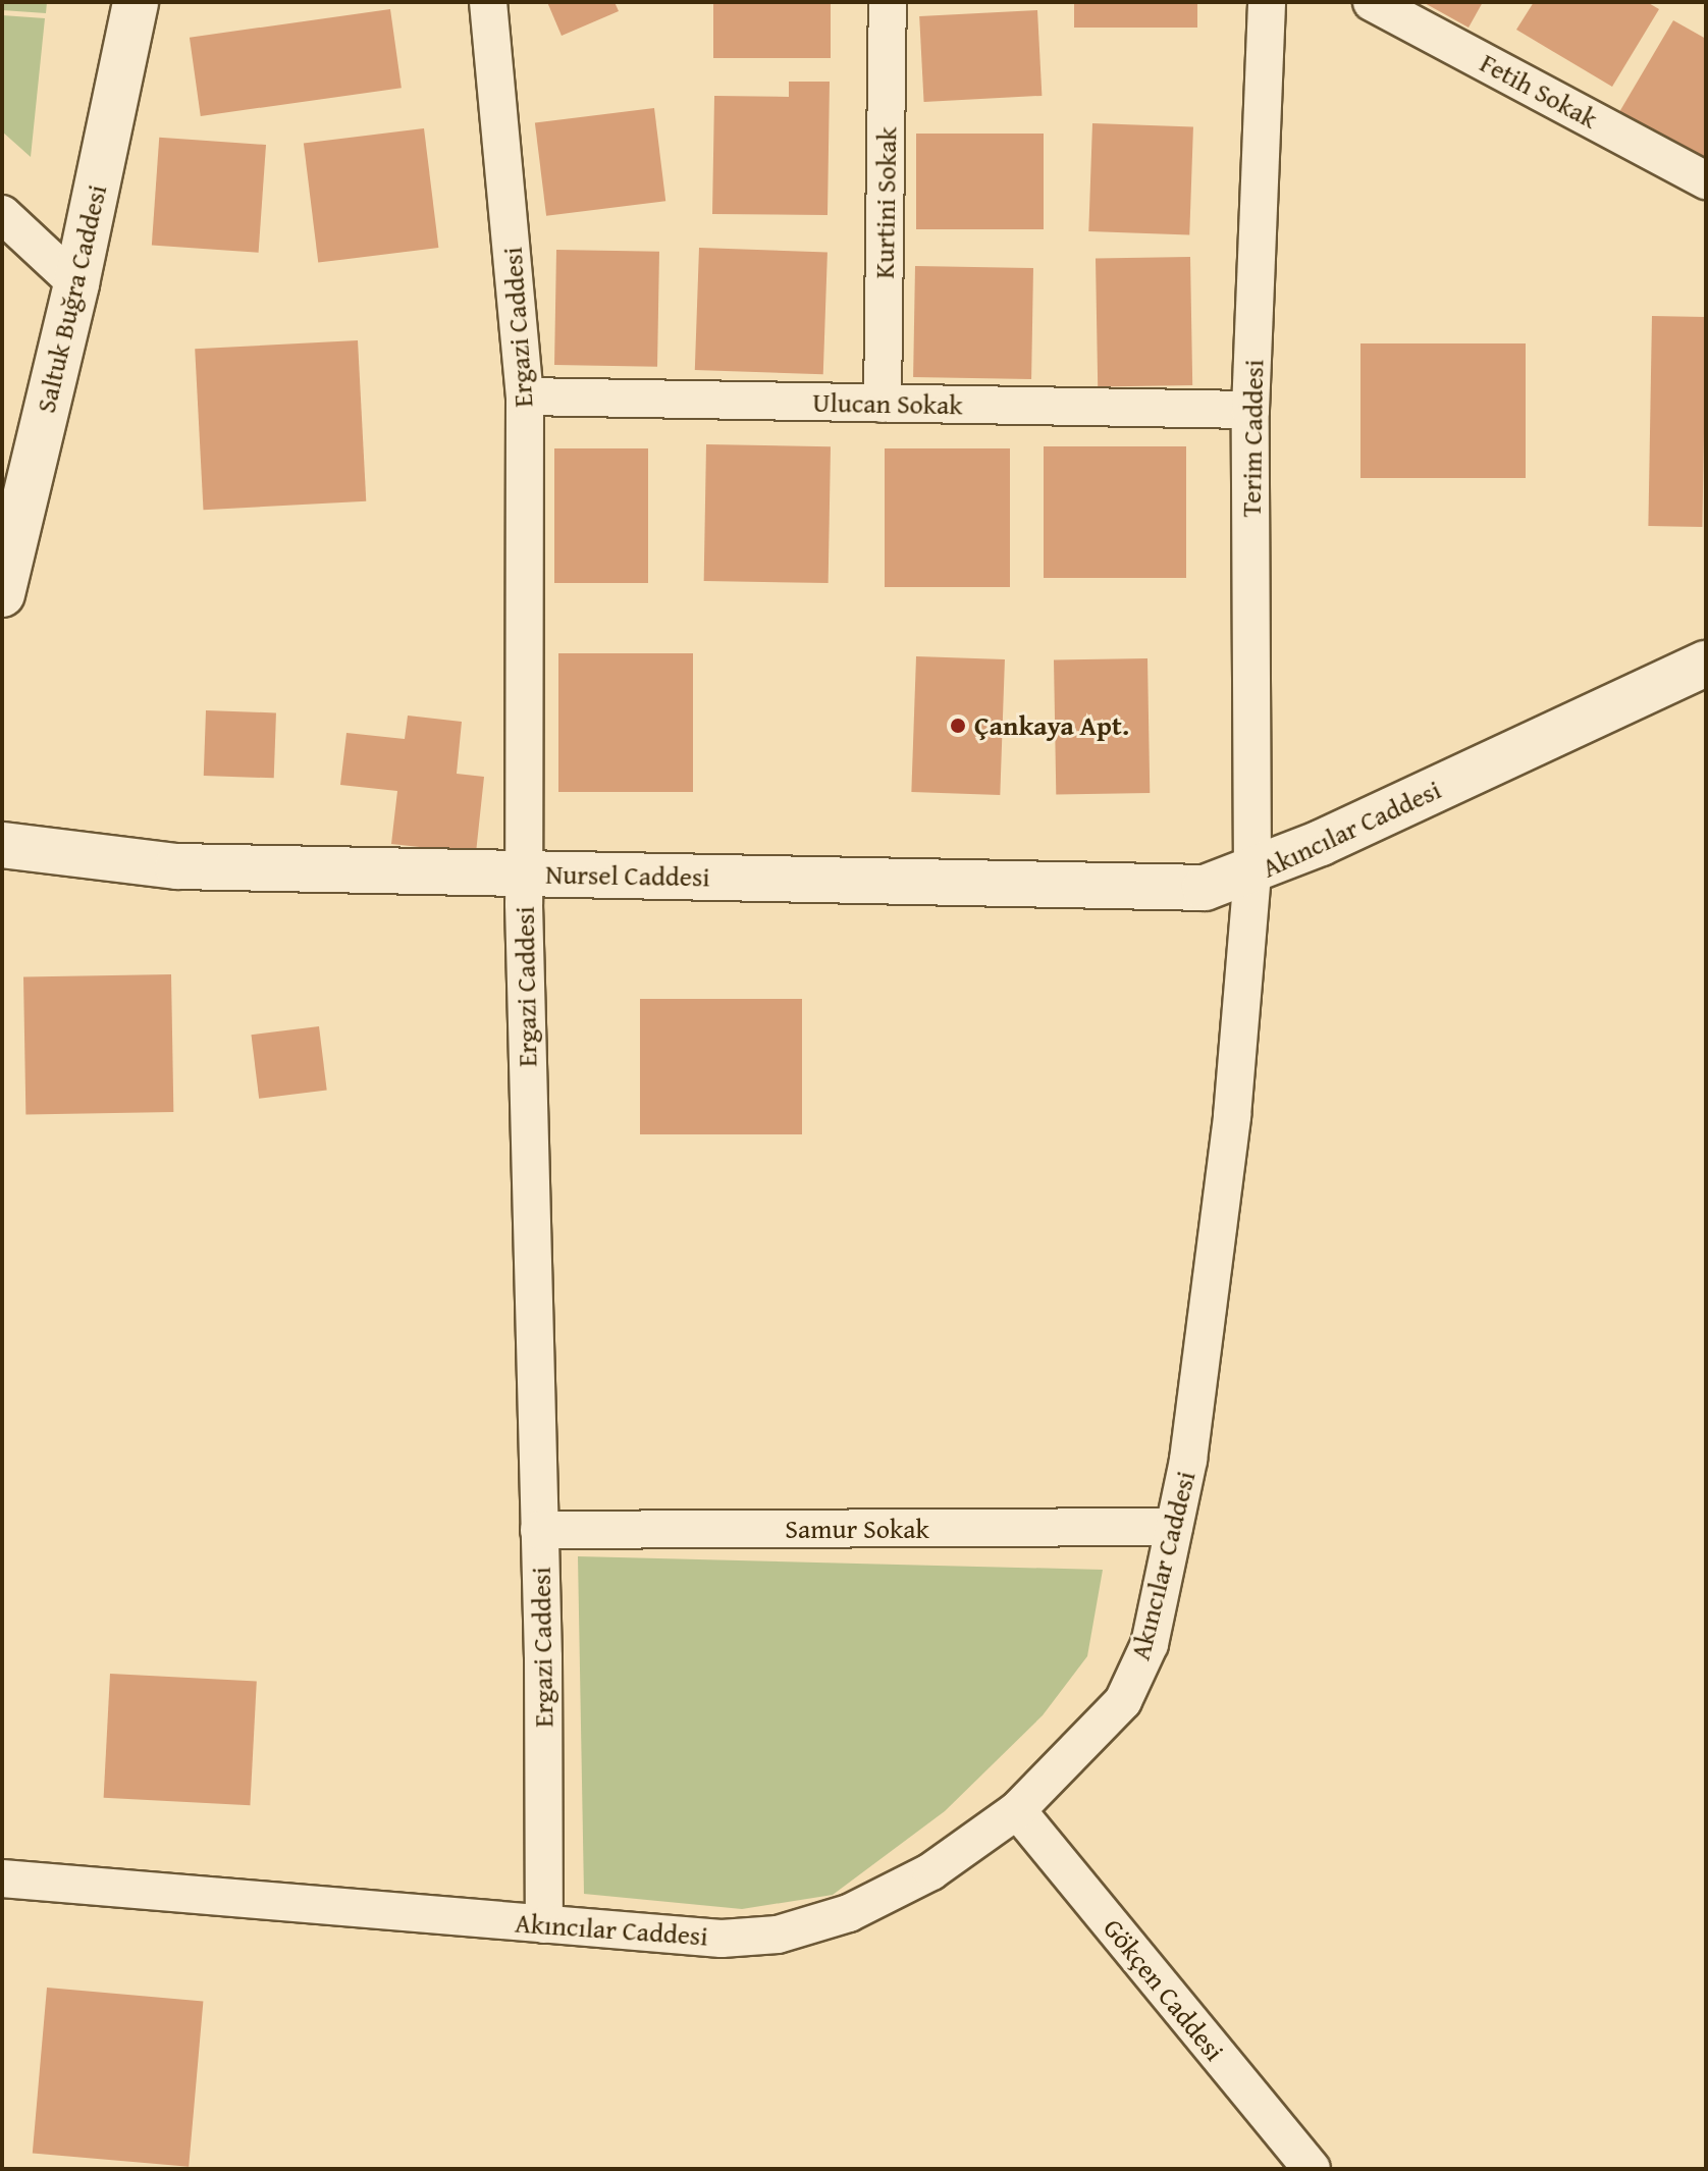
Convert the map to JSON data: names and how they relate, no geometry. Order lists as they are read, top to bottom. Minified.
{"streets":{"street":["Fetih Sokak","Kurtini Sokak","Saltuk Buğra Caddesi","Ergazi Caddesi","Ulucan Sokak","Terim Caddesi","Akıncılar Caddesi","Nursel Caddesi","Samur Sokak","Gökçen Caddesi"]},"crossings":[["Kurtini Sokak","Ulucan Sokak"],["Ergazi Caddesi","Ulucan Sokak"],["Ergazi Caddesi","Akıncılar Caddesi"],["Ergazi Caddesi","Nursel Caddesi"],["Ergazi Caddesi","Samur Sokak"],["Ulucan Sokak","Terim Caddesi"],["Terim Caddesi","Akıncılar Caddesi"],["Terim Caddesi","Nursel Caddesi"],["Akıncılar Caddesi","Nursel Caddesi"],["Akıncılar Caddesi","Samur Sokak"],["Akıncılar Caddesi","Gökçen Caddesi"]],"places":["Çankaya Apt."]}
